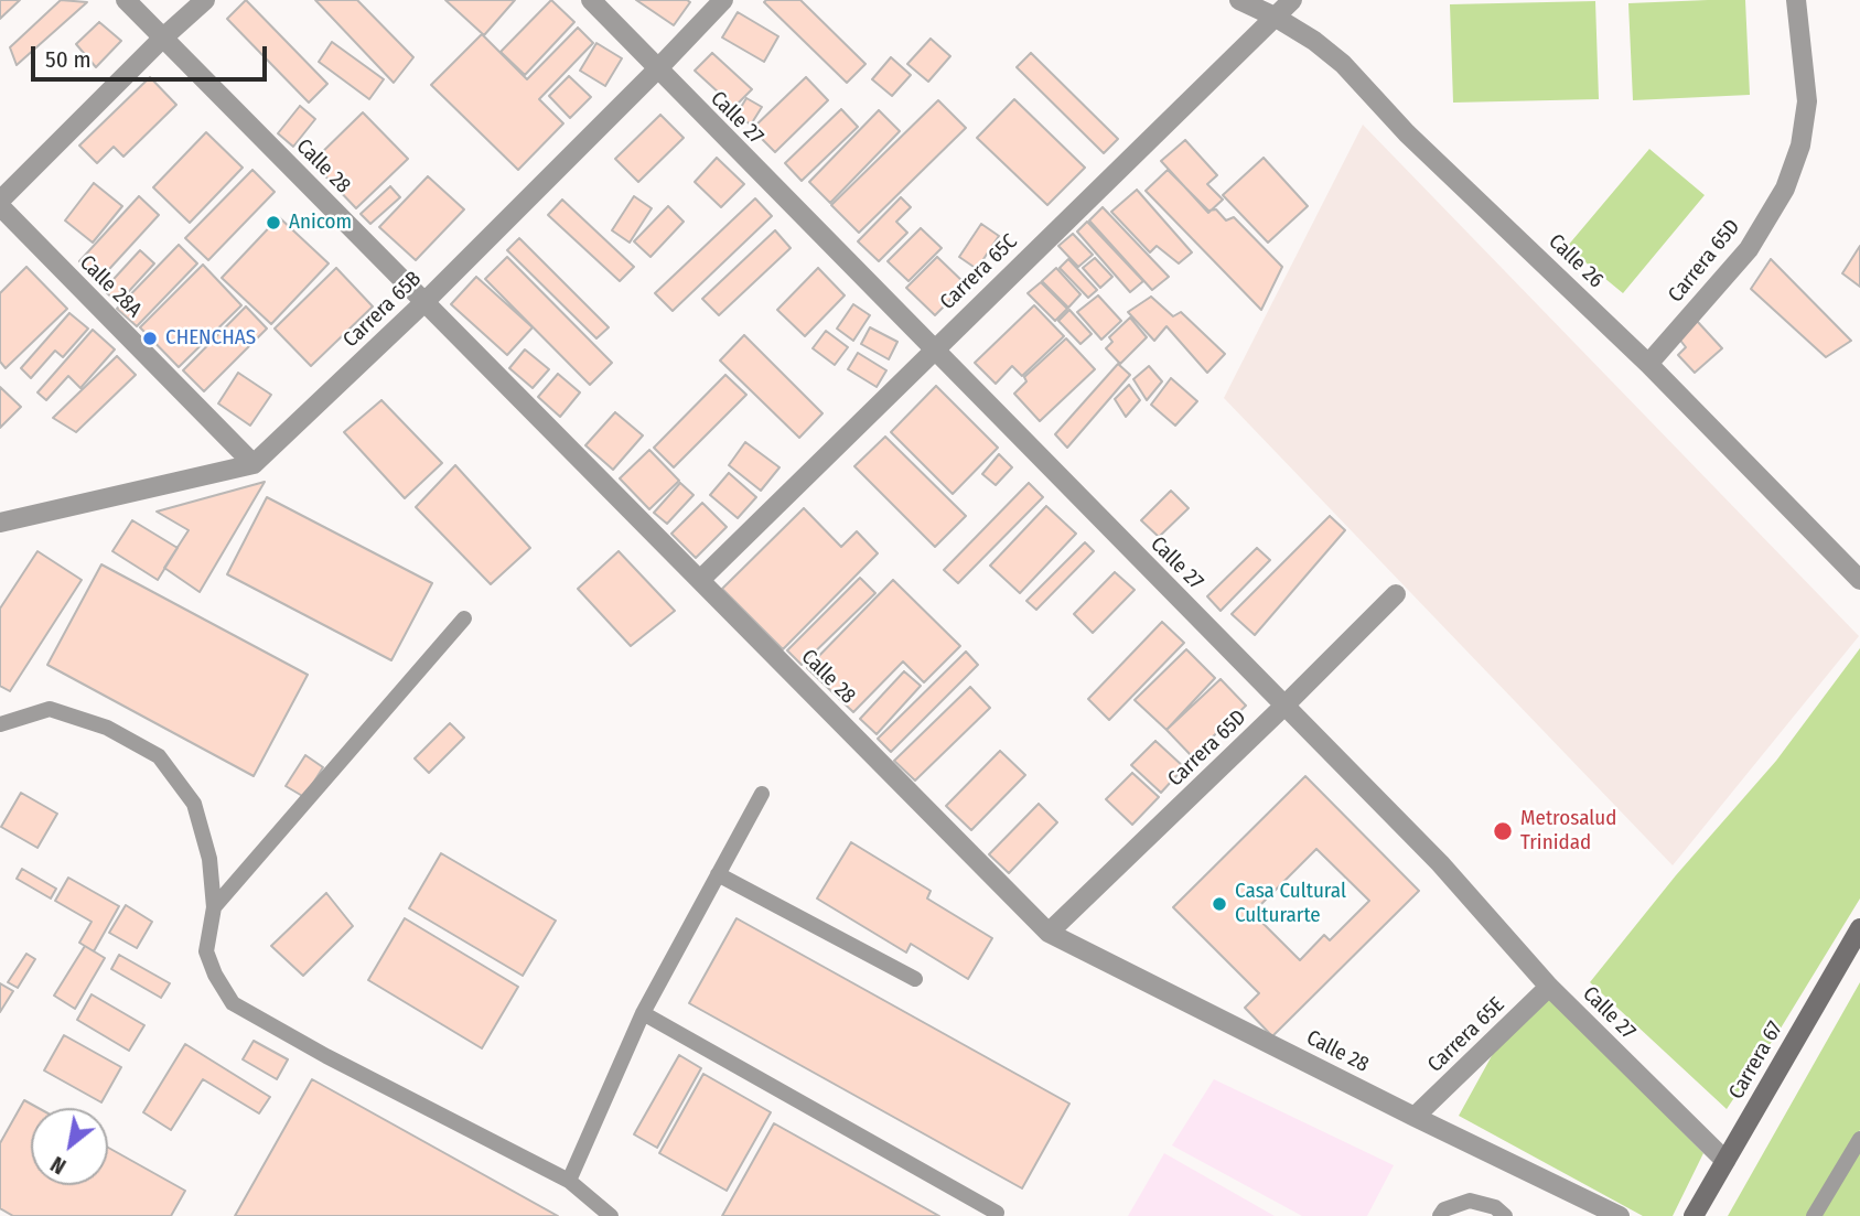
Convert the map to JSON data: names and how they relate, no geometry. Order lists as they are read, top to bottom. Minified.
{"streets":{"street":["Calle 27","Calle 28","Calle 26","Carrera 65D","Carrera 65C","Calle 28A","Carrera 65B","Carrera 65E","Carrera 67"]},"crossings":[["Calle 27","Carrera 65D"],["Calle 27","Carrera 65C"],["Calle 27","Carrera 65B"],["Calle 27","Carrera 65E"],["Calle 27","Carrera 67"],["Calle 28","Carrera 65D"],["Calle 28","Carrera 65C"],["Calle 28","Carrera 65B"],["Calle 28","Carrera 65E"],["Calle 26","Carrera 65D"],["Calle 26","Carrera 65C"],["Calle 28A","Carrera 65B"]],"places":["Anicom","CHENCHAS","Metrosalud Trinidad","Casa Cultural Culturarte"],"scale_bar":"50 m","north":"bottom left"}
